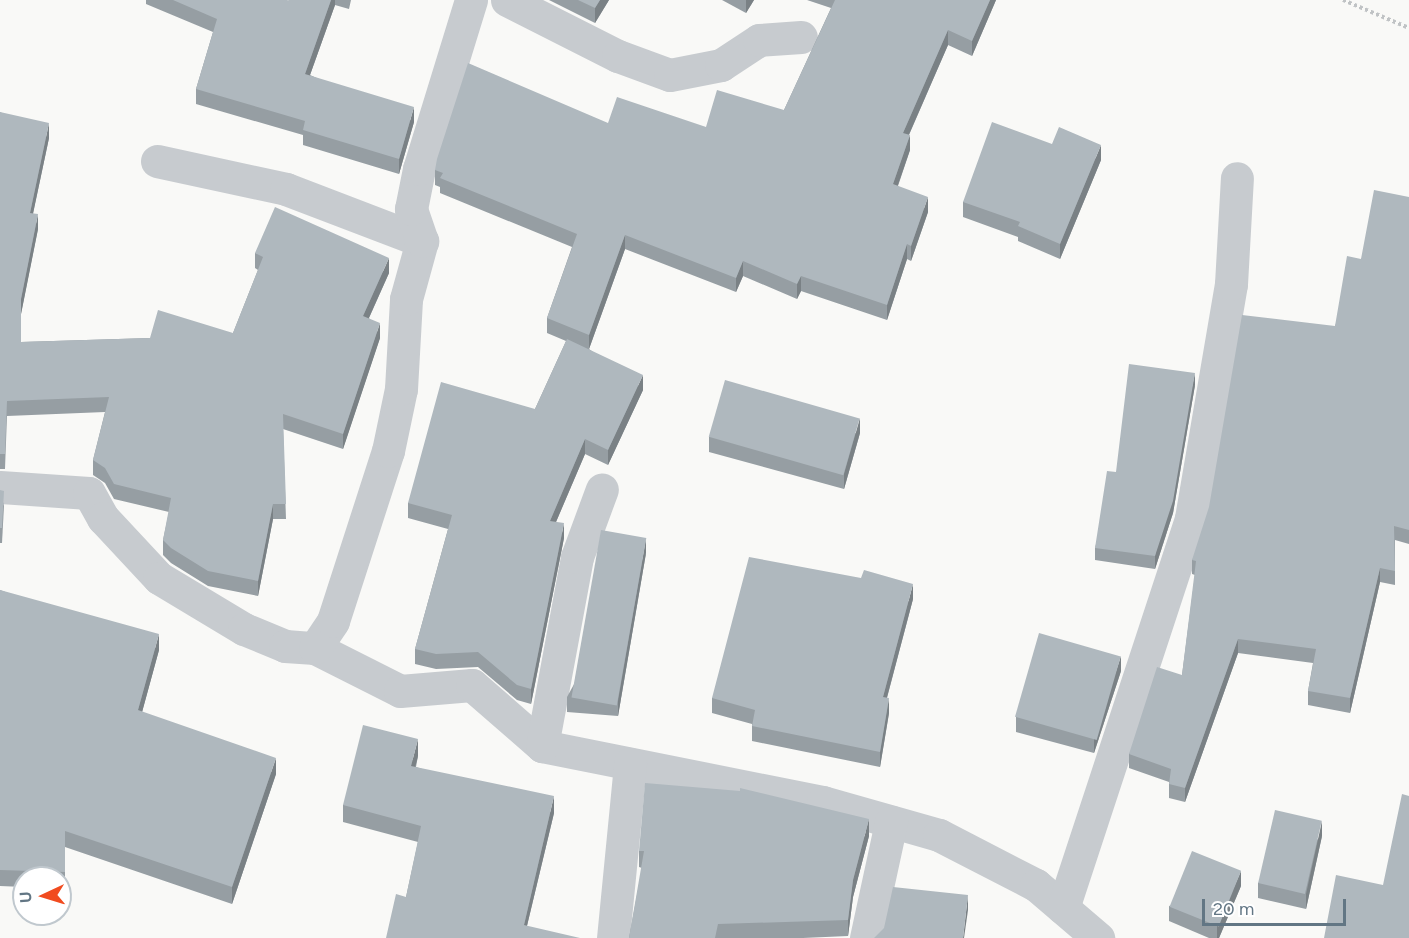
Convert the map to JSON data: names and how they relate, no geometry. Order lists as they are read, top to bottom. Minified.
{"scale_bar":"20 m","north":"left"}
